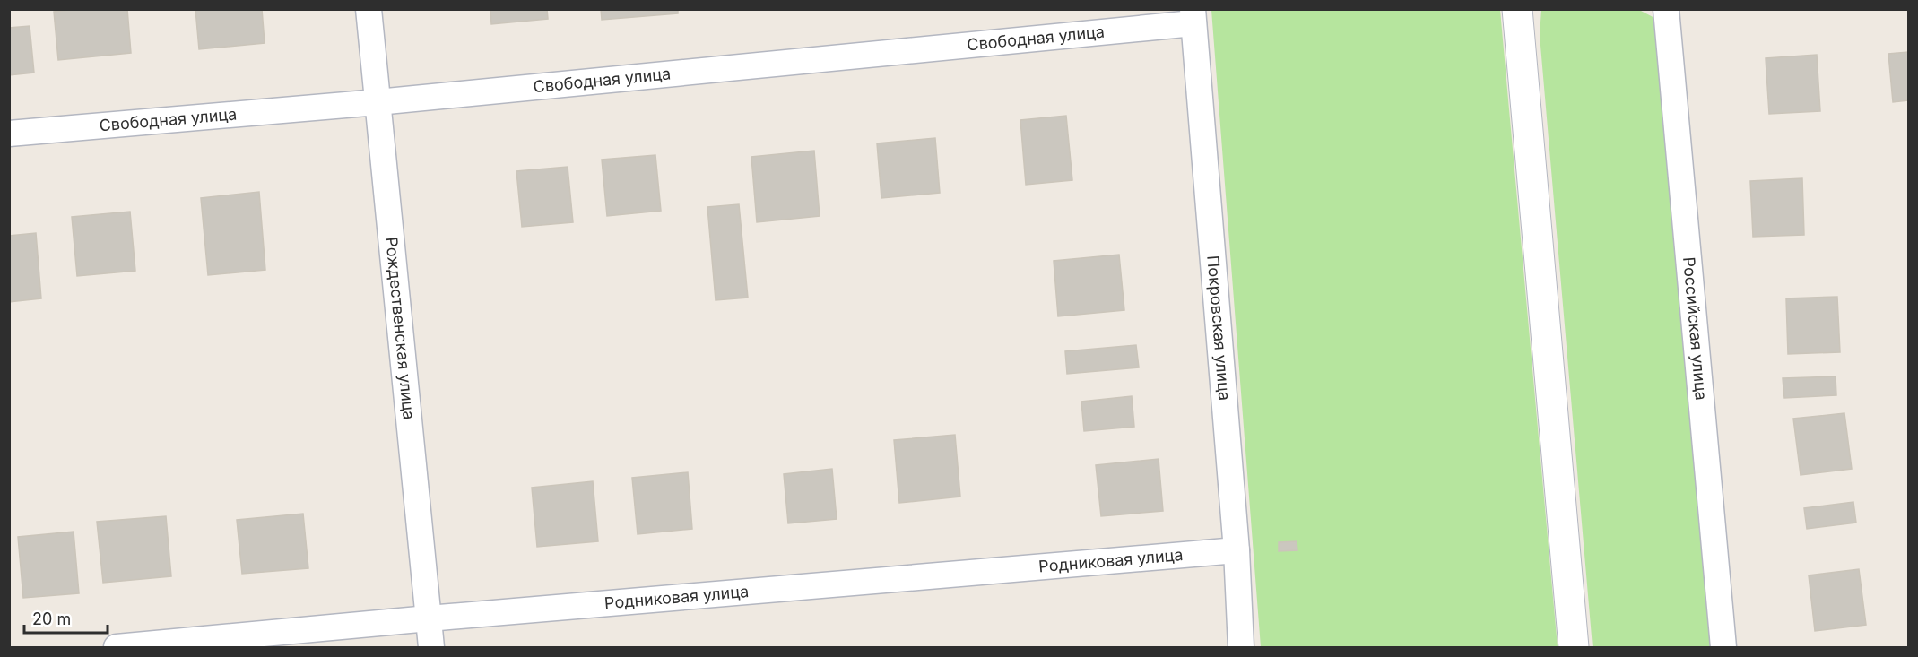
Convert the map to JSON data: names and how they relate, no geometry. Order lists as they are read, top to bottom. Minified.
{"streets":{"street":["Свободная улица","Покровская улица","Российская улица","Рождественская улица","Родниковая улица"]},"crossings":[["Свободная улица","Покровская улица"],["Свободная улица","Рождественская улица"],["Покровская улица","Родниковая улица"],["Рождественская улица","Родниковая улица"]],"scale_bar":"20 m"}
